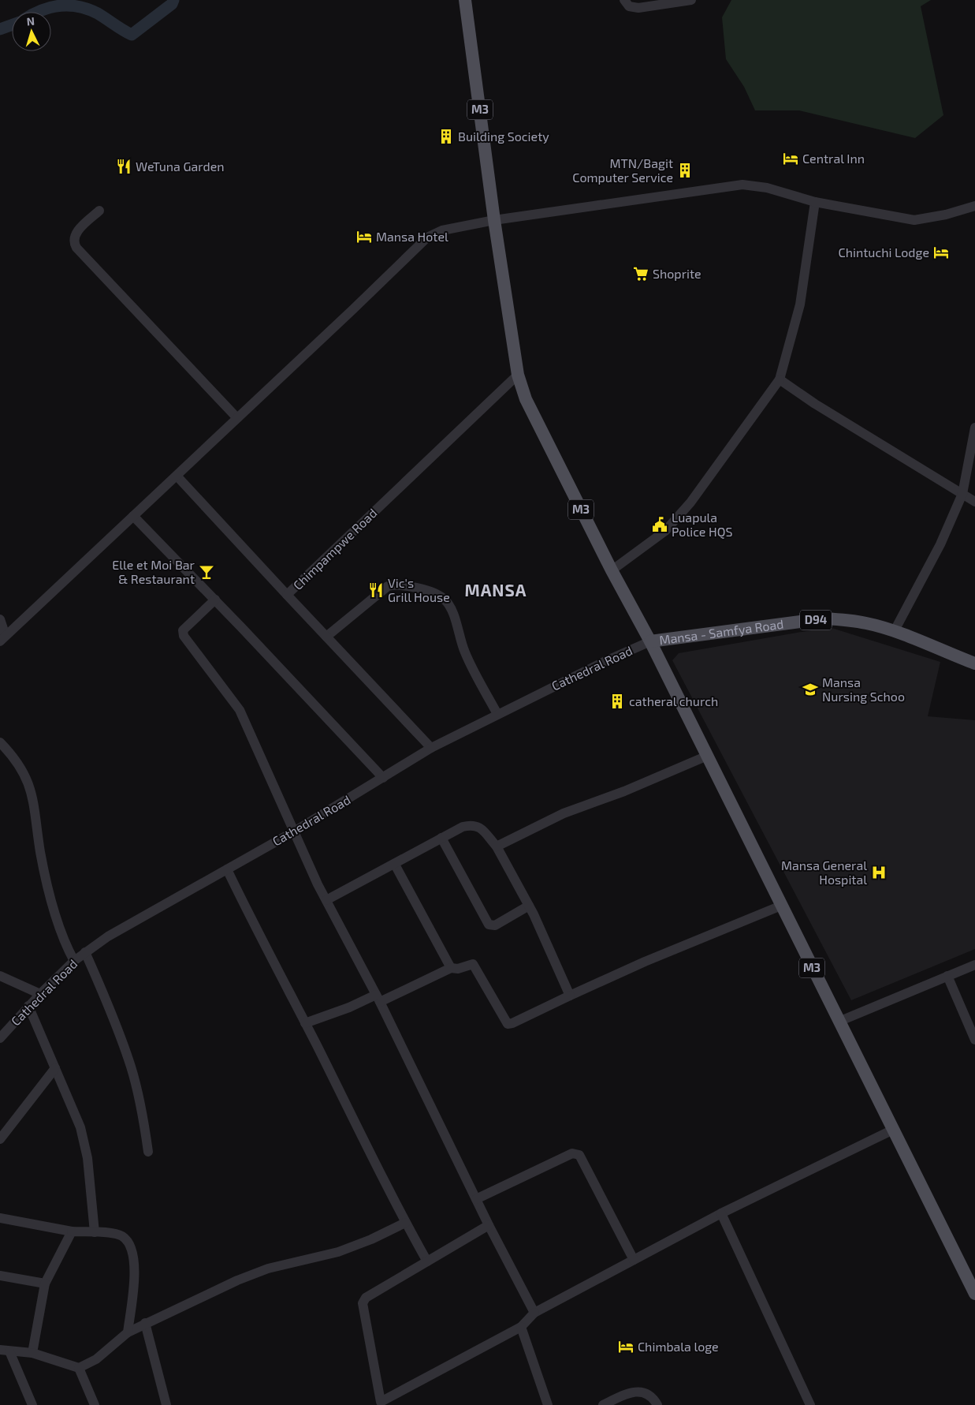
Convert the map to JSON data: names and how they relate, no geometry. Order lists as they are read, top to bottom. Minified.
{"streets":{"main road":["M3","D94","Mansa - Samfya Road"],"street":["Chimpampwe Road","Cathedral Road"]},"crossings":[["M3","Chimpampwe Road"],["M3","Mansa - Samfya Road"],["M3","Cathedral Road"],["Chimpampwe Road","Cathedral Road"],["Mansa - Samfya Road","Cathedral Road"]],"districts":["MANSA"],"places":{"building":["Building Society","MTN/Bagit Computer Service","catheral church"],"hotel":["Central Inn","Mansa Hotel","Chintuchi Lodge","Chimbala loge"],"restaurant":["WeTuna Garden","Vic's Grill House"],"supermarket":["Shoprite"],"public building":["Luapula Police HQS"],"bar":["Elle et Moi Bar & Restaurant"],"school or university":["Mansa Nursing Schoo"],"hospital":["Mansa General Hospital"]},"north":"top"}
